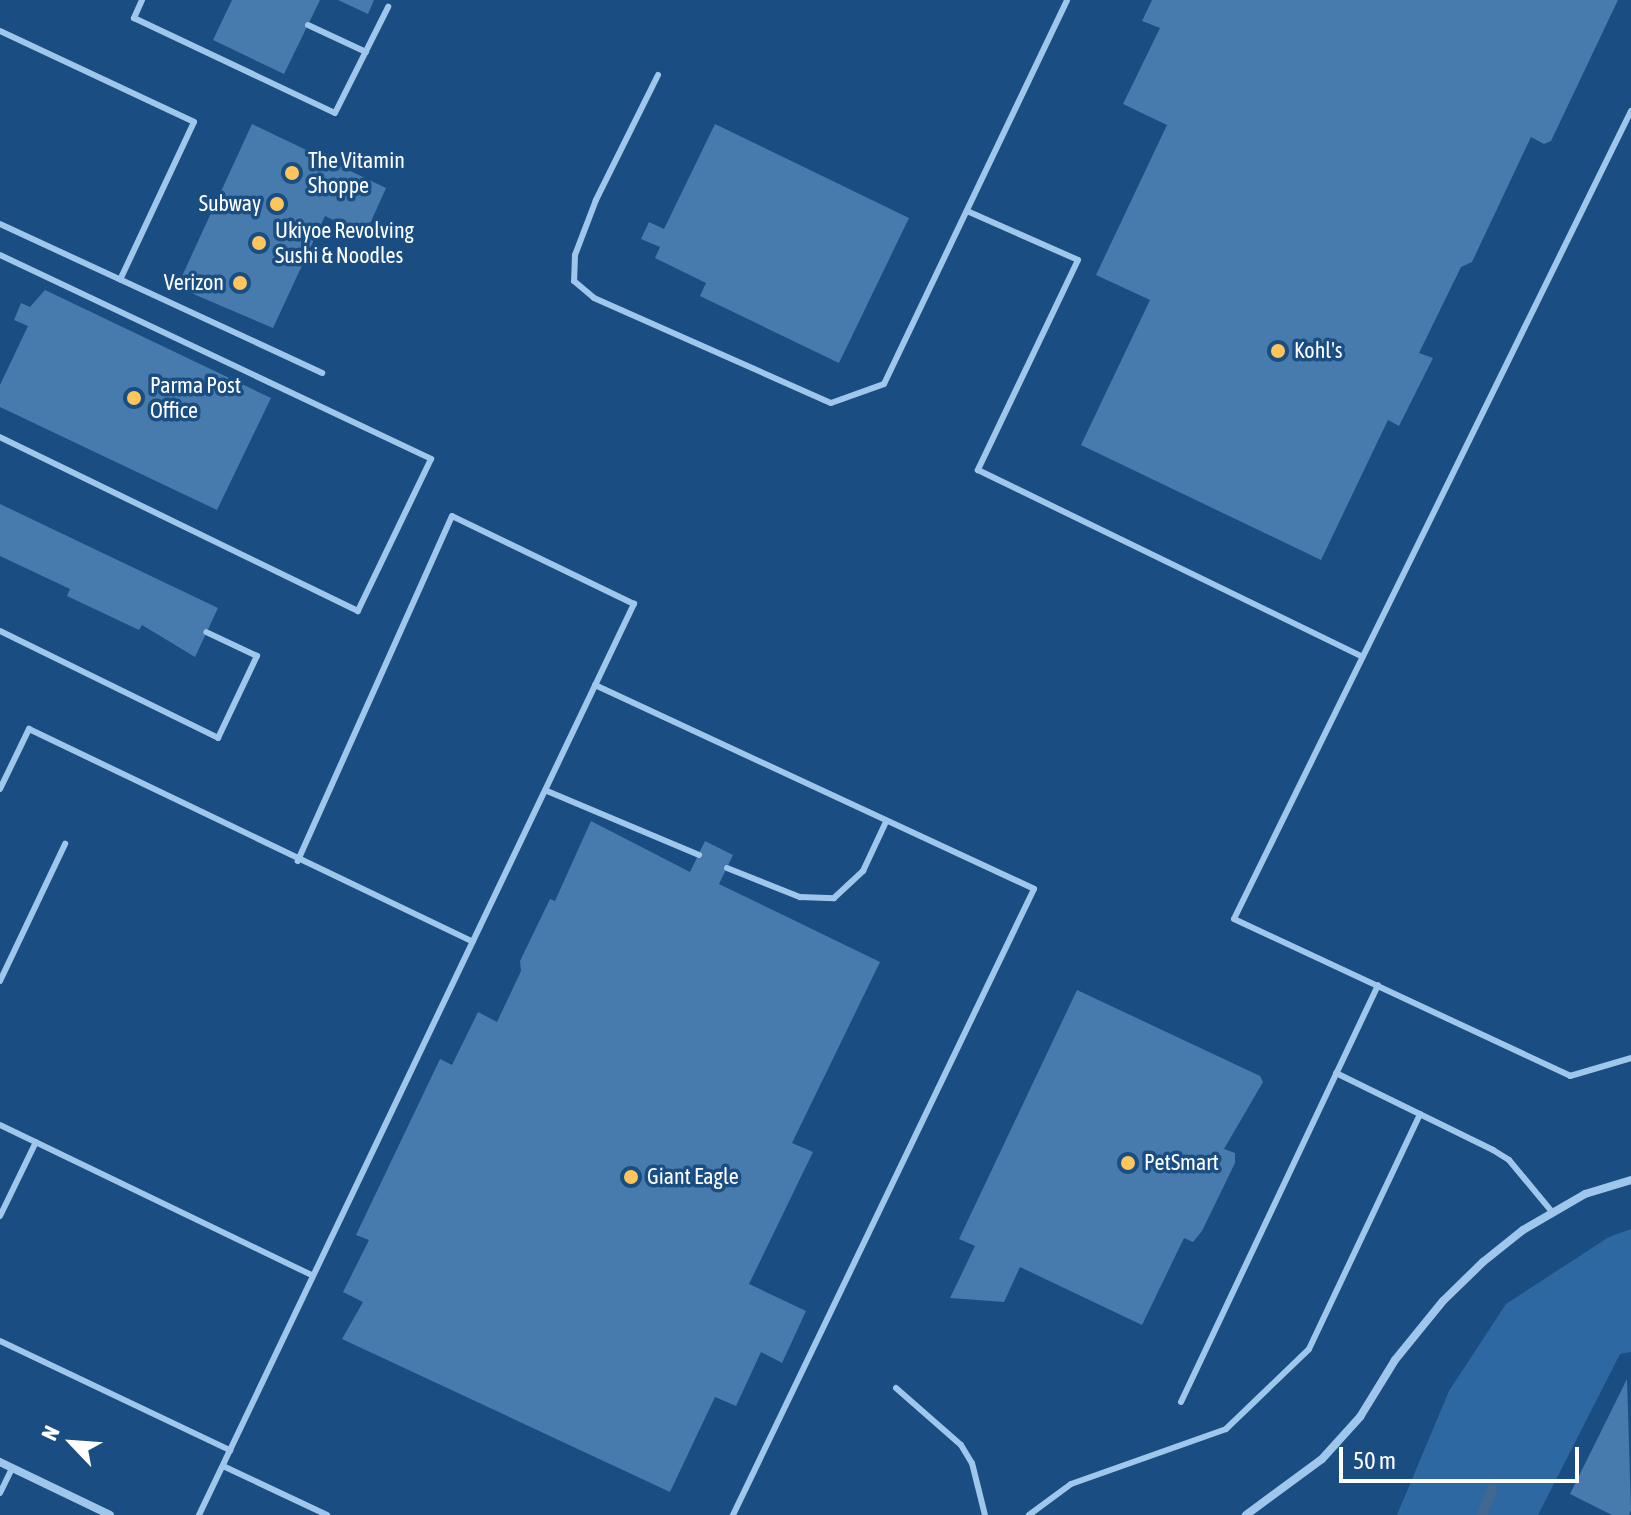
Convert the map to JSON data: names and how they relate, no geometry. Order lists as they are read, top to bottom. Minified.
{"places":["The Vitamin Shoppe","Subway","Ukiyoe Revolving Sushi & Noodles","Verizon","Kohl's","Parma Post Office","PetSmart","Giant Eagle"],"scale_bar":"50 m","north":"top left"}
